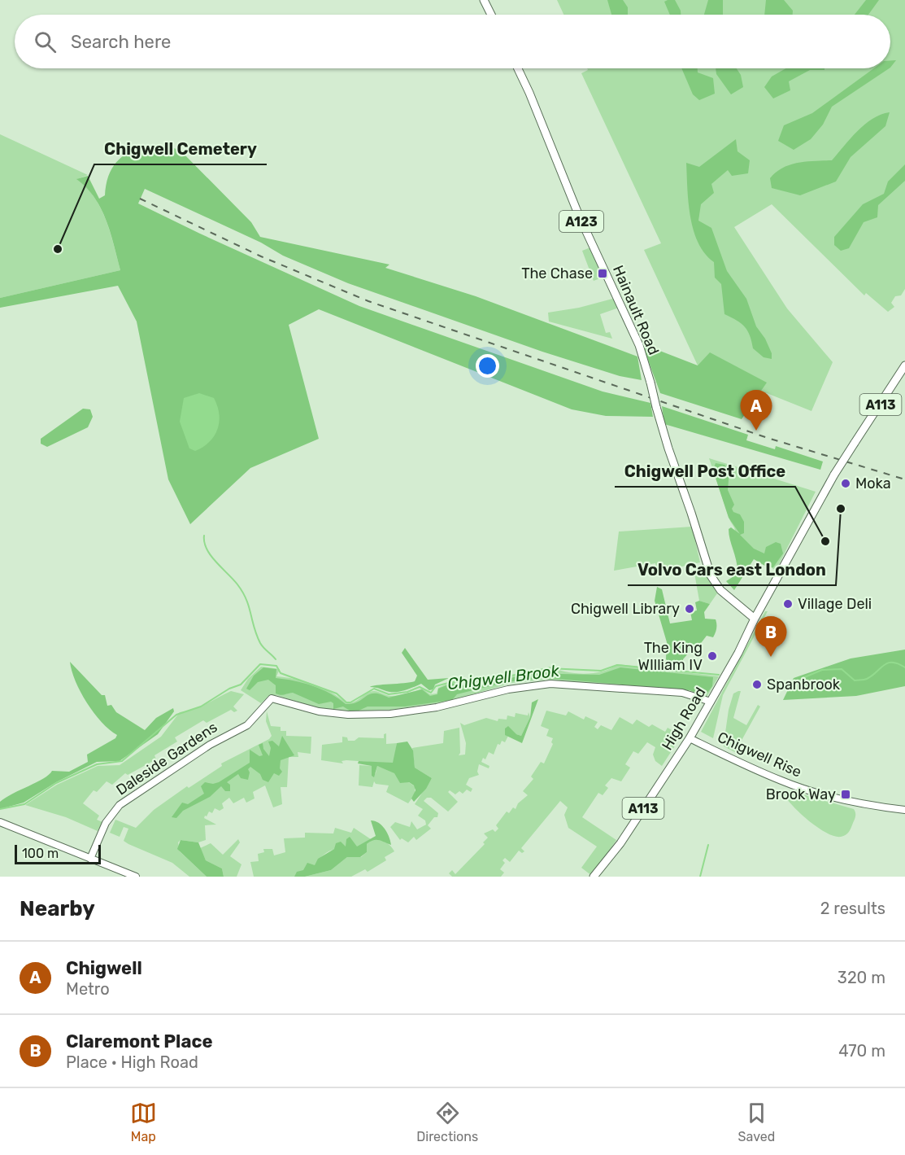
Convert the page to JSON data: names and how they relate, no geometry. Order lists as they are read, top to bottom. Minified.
{"streets":{"main road":["A123","Hainault Road","A113","High Road"],"street":["Chigwell Rise","Daleside Gardens"]},"crossings":[["Hainault Road","High Road"],["High Road","Chigwell Rise"],["High Road","Daleside Gardens"]],"water":["Chigwell Brook"],"places":{"other":["Chigwell Cemetery","Moka","Volvo Cars east London","Chigwell Post Office","Village Deli","Chigwell Library","The King WIlliam IV","Spanbrook"],"transit":["The Chase","Brook Way"]},"scale_bar":"100 m","page":{"search":"Search here","pins":["A","B"],"scale":"100 m","heading":["Nearby","2 results"],"list":[{"mark":"A","name":"Chigwell","note":"Metro","value":"320 m"},{"mark":"B","name":"Claremont Place","note":"Place · High Road","value":"470 m"}],"nav":["Map","Directions","Saved"]}}
